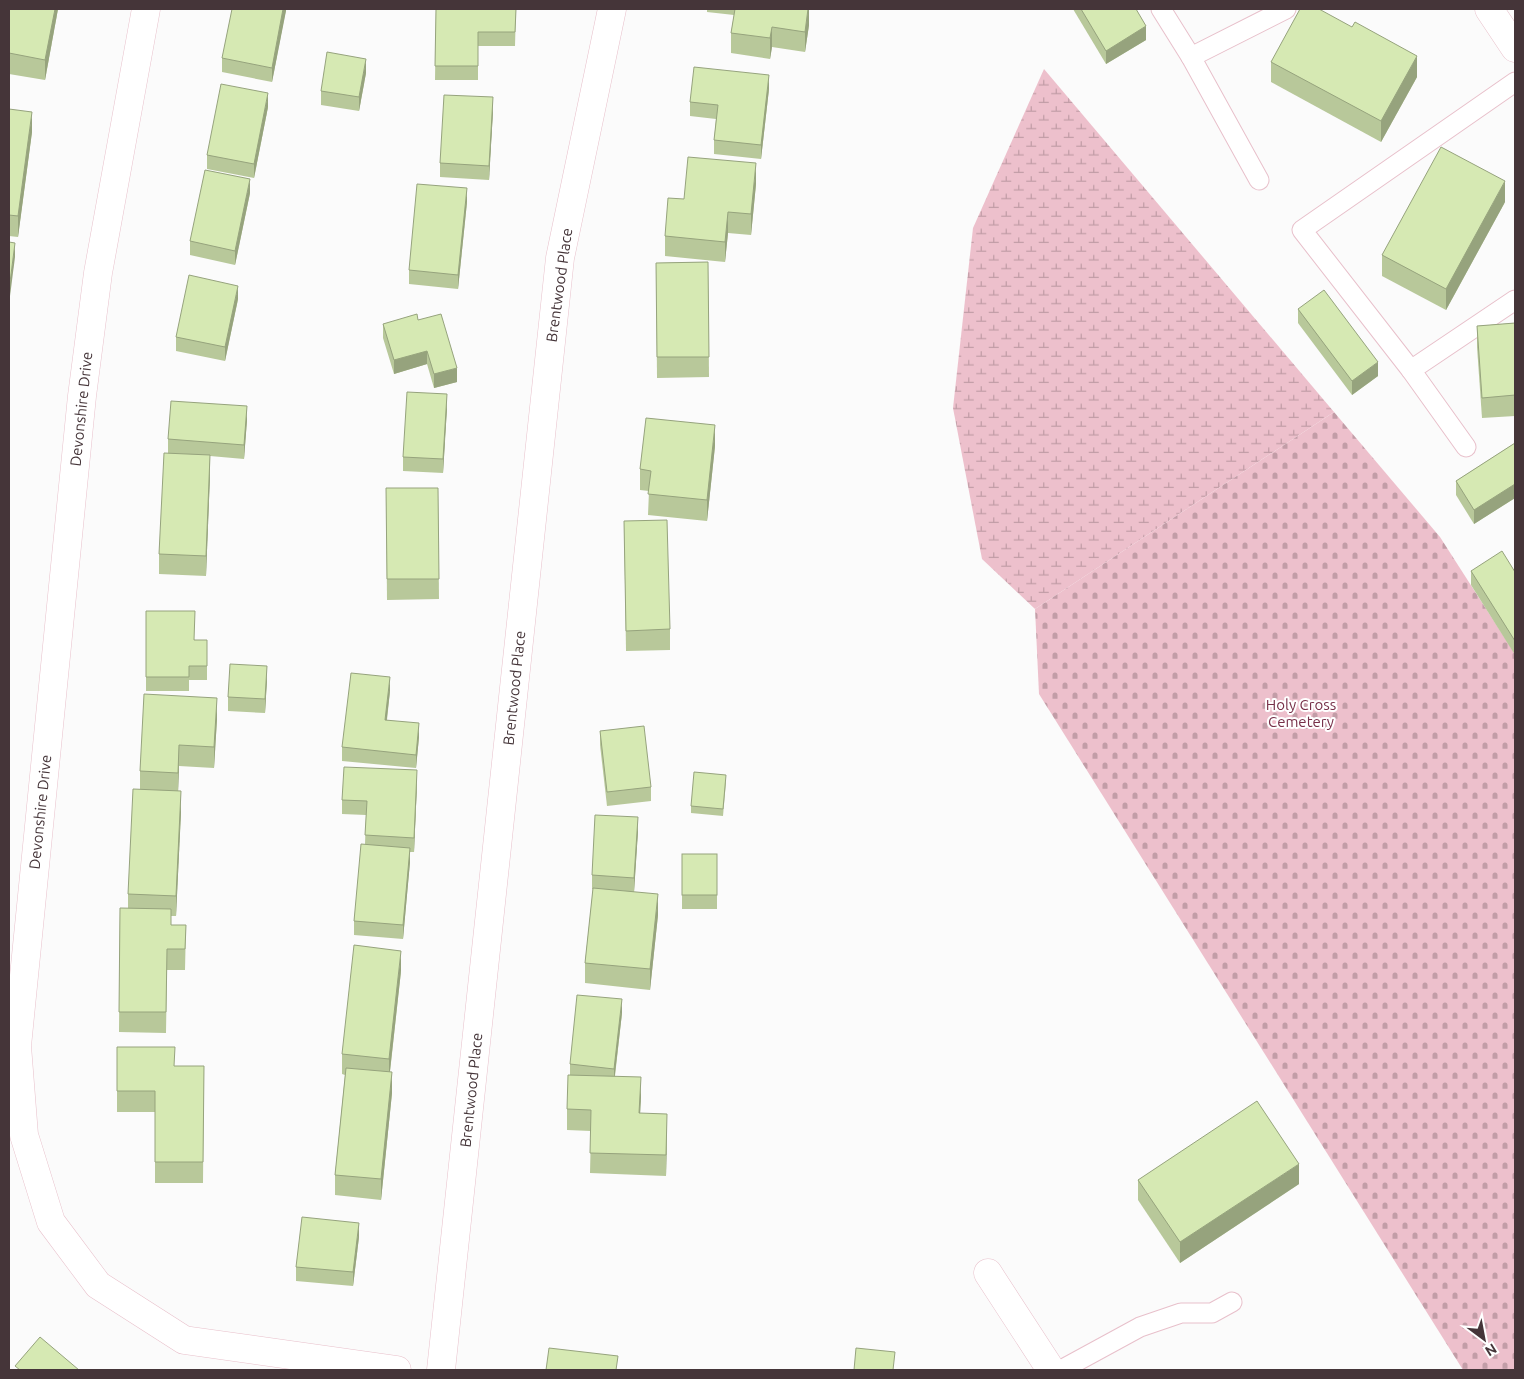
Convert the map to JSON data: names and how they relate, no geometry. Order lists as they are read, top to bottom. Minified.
{"streets":{"street":["Brentwood Place","Devonshire Drive"]},"parks":["Holy Cross Cemetery"],"north":"bottom right"}
